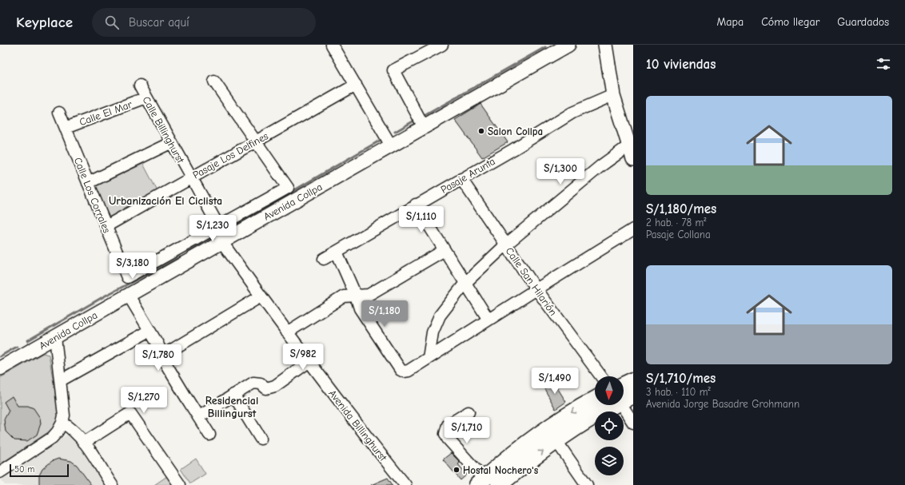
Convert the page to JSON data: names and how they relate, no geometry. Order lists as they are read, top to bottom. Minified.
{"streets":{"main road":["Avenida Collpa"],"street":["Calle El Mar","Calle Billinghurst","Pasaje Los Delfines","Pasaje Arunta","Calle Los Corrales","Calle San Hilarión","Avenida Billinghurst"]},"crossings":[["Calle El Mar","Calle Billinghurst"],["Calle El Mar","Calle Los Corrales"],["Calle Billinghurst","Pasaje Los Delfines"],["Calle Billinghurst","Avenida Collpa"],["Calle Billinghurst","Avenida Billinghurst"],["Pasaje Los Delfines","Calle Los Corrales"],["Pasaje Arunta","Calle San Hilarión"],["Avenida Collpa","Avenida Billinghurst"]],"districts":["Urbanización El Ciclista","Residencial Billingurst"],"places":["Salon Collpa","Hostal Nochero's"],"scale_bar":"50 m","north":"bottom","page":{"header":"Keyplace","search":"Buscar aquí","nav":["Mapa","Cómo llegar","Guardados"],"heading":"10 viviendas","list":[{"name":"S/1,180/mes","note":"2 hab. · 78 m² · Pasaje Collana"},{"name":"S/1,710/mes","note":"3 hab. · 110 m² · Avenida Jorge Basadre Grohmann"}],"price":["S/1,300","S/1,110","S/1,230","S/3,180","S/1,180","S/982","S/1,780","S/1,490","S/1,270","S/1,710"],"scale":"50 m"}}
